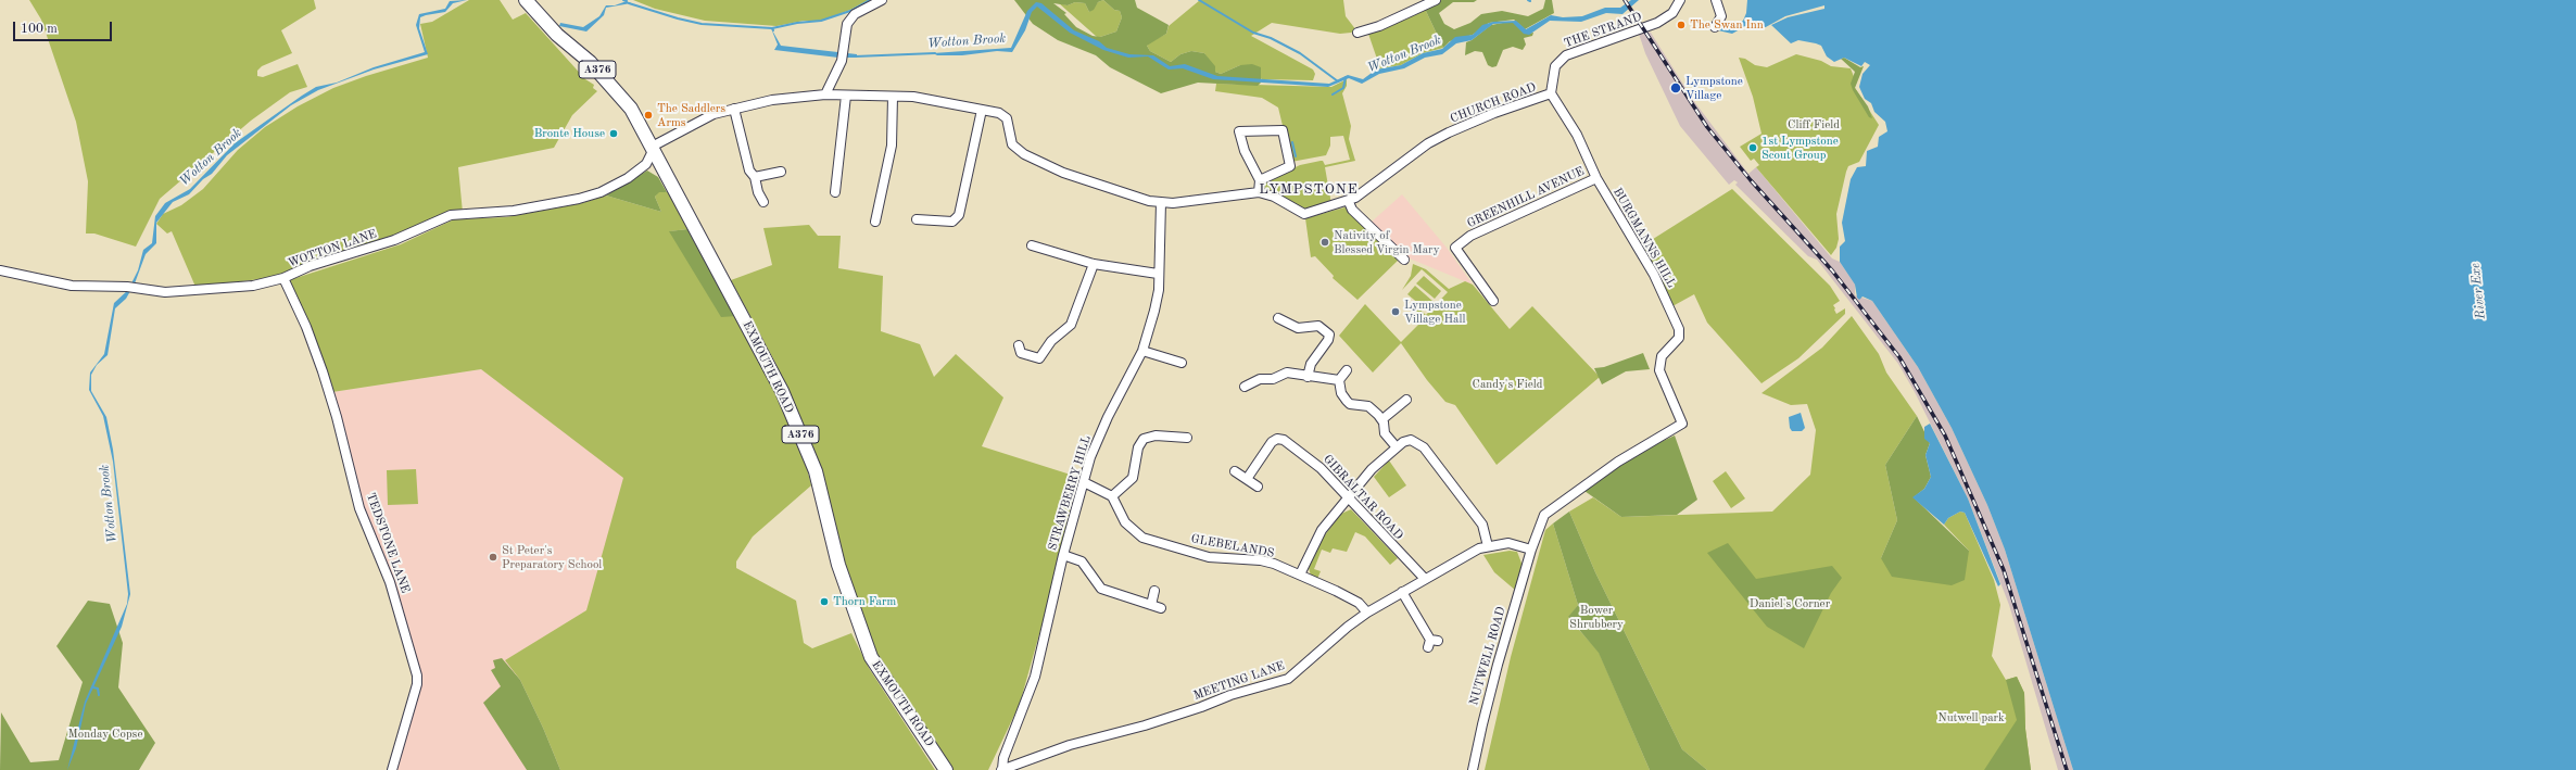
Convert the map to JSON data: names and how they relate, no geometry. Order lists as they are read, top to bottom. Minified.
{"streets":{"highway":["A376","EXMOUTH ROAD"],"street":["THE STRAND","CHURCH ROAD","GREENHILL AVENUE","BURGMANNS HILL","WOTTON LANE","STRAWBERRY HILL","GIBRALTAR ROAD","TEDSTONE LANE","GLEBELANDS","NUTWELL ROAD","MEETING LANE"]},"crossings":[["THE STRAND","CHURCH ROAD"],["THE STRAND","BURGMANNS HILL"],["CHURCH ROAD","BURGMANNS HILL"],["GREENHILL AVENUE","BURGMANNS HILL"],["BURGMANNS HILL","NUTWELL ROAD"],["BURGMANNS HILL","MEETING LANE"],["WOTTON LANE","EXMOUTH ROAD"],["WOTTON LANE","STRAWBERRY HILL"],["WOTTON LANE","TEDSTONE LANE"],["STRAWBERRY HILL","MEETING LANE"],["GIBRALTAR ROAD","MEETING LANE"],["GLEBELANDS","MEETING LANE"],["NUTWELL ROAD","MEETING LANE"]],"districts":["LYMPSTONE"],"water":["Wotton Brook","River Exe"],"parks":["Cliff Field","Candy's Field","Daniel's Corner","Bower Shrubbery","Nutwell park","Monday Copse"],"places":["The Swan Inn","Lympstone Village","The Saddlers Arms","Bronte House","1st Lympstone Scout Group","Nativity of Blessed Virgin Mary","Lympstone Village Hall","St Peter's Preparatory School","Thorn Farm"],"scale_bar":"100 m"}
